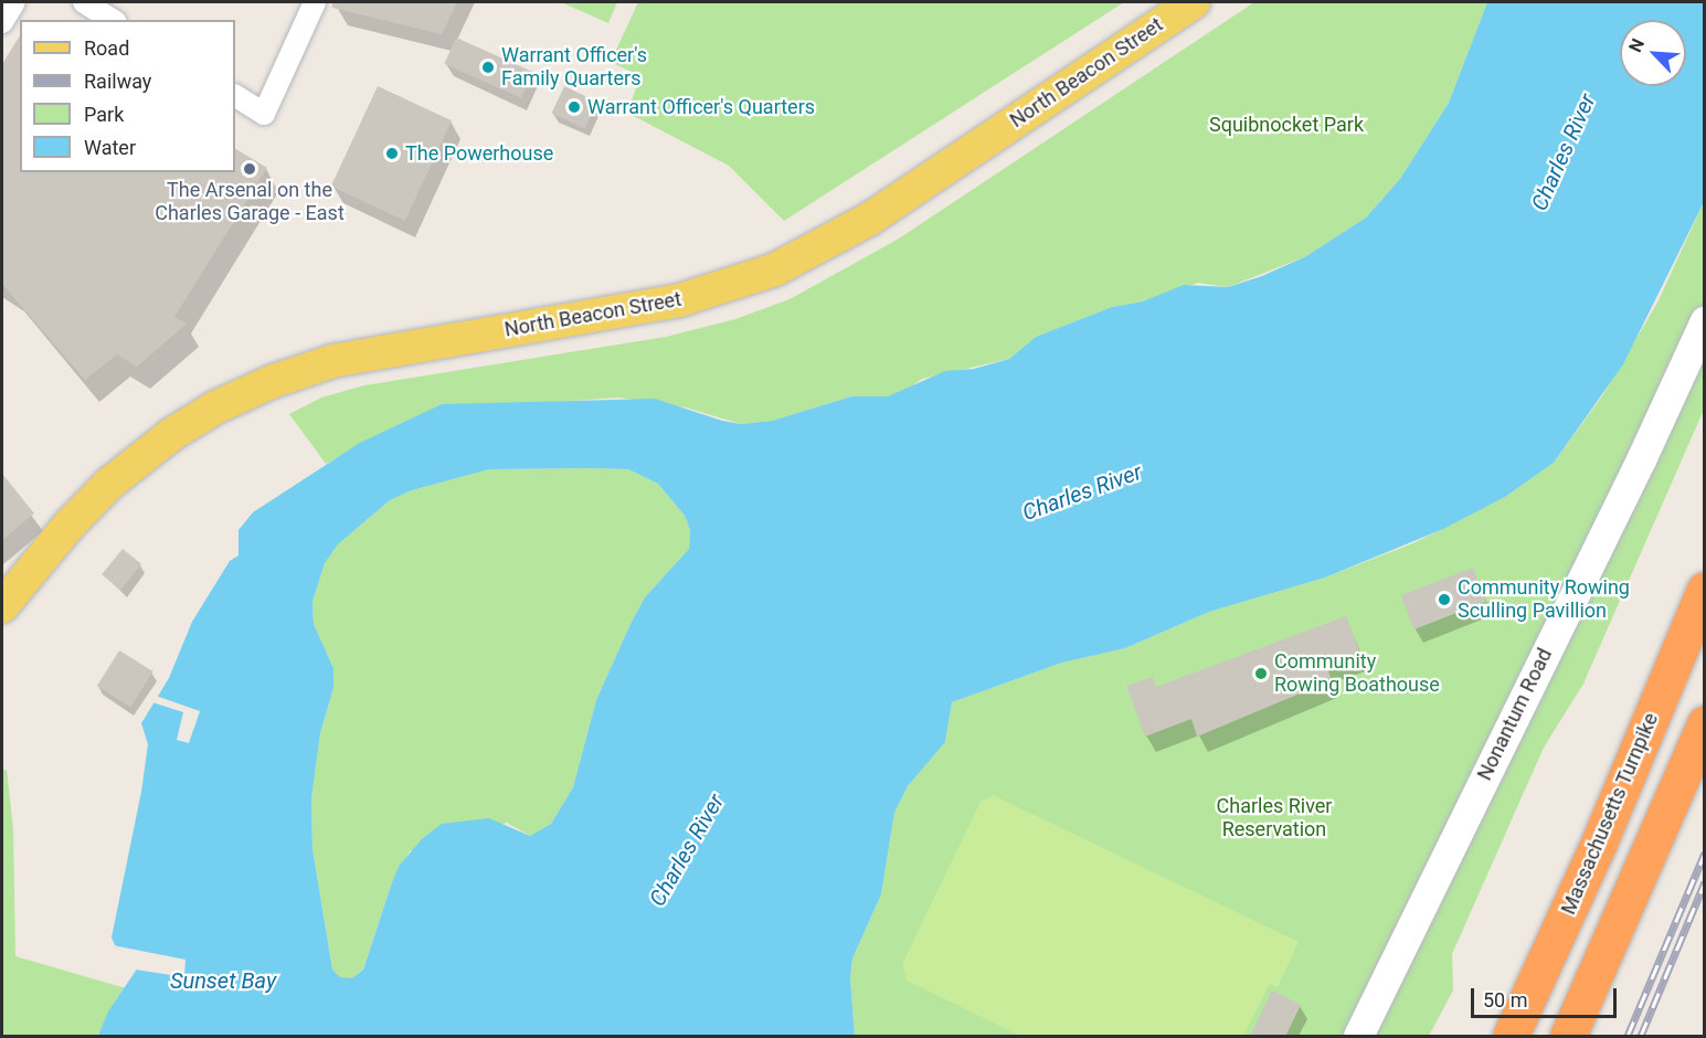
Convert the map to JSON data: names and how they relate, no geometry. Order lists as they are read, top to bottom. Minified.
{"streets":{"highway":["Massachusetts Turnpike"],"main road":["North Beacon Street","Nonantum Road"]},"water":["Charles River","Sunset Bay"],"parks":["Squibnocket Park","Charles River Reservation"],"places":["Warrant Officer's Family Quarters","Warrant Officer's Quarters","The Powerhouse","The Arsenal on the Charles Garage - East","Community Rowing Sculling Pavillion","Community Rowing Boathouse"],"legend":["Road","Railway","Park","Water"],"scale_bar":"50 m","north":"top left"}
